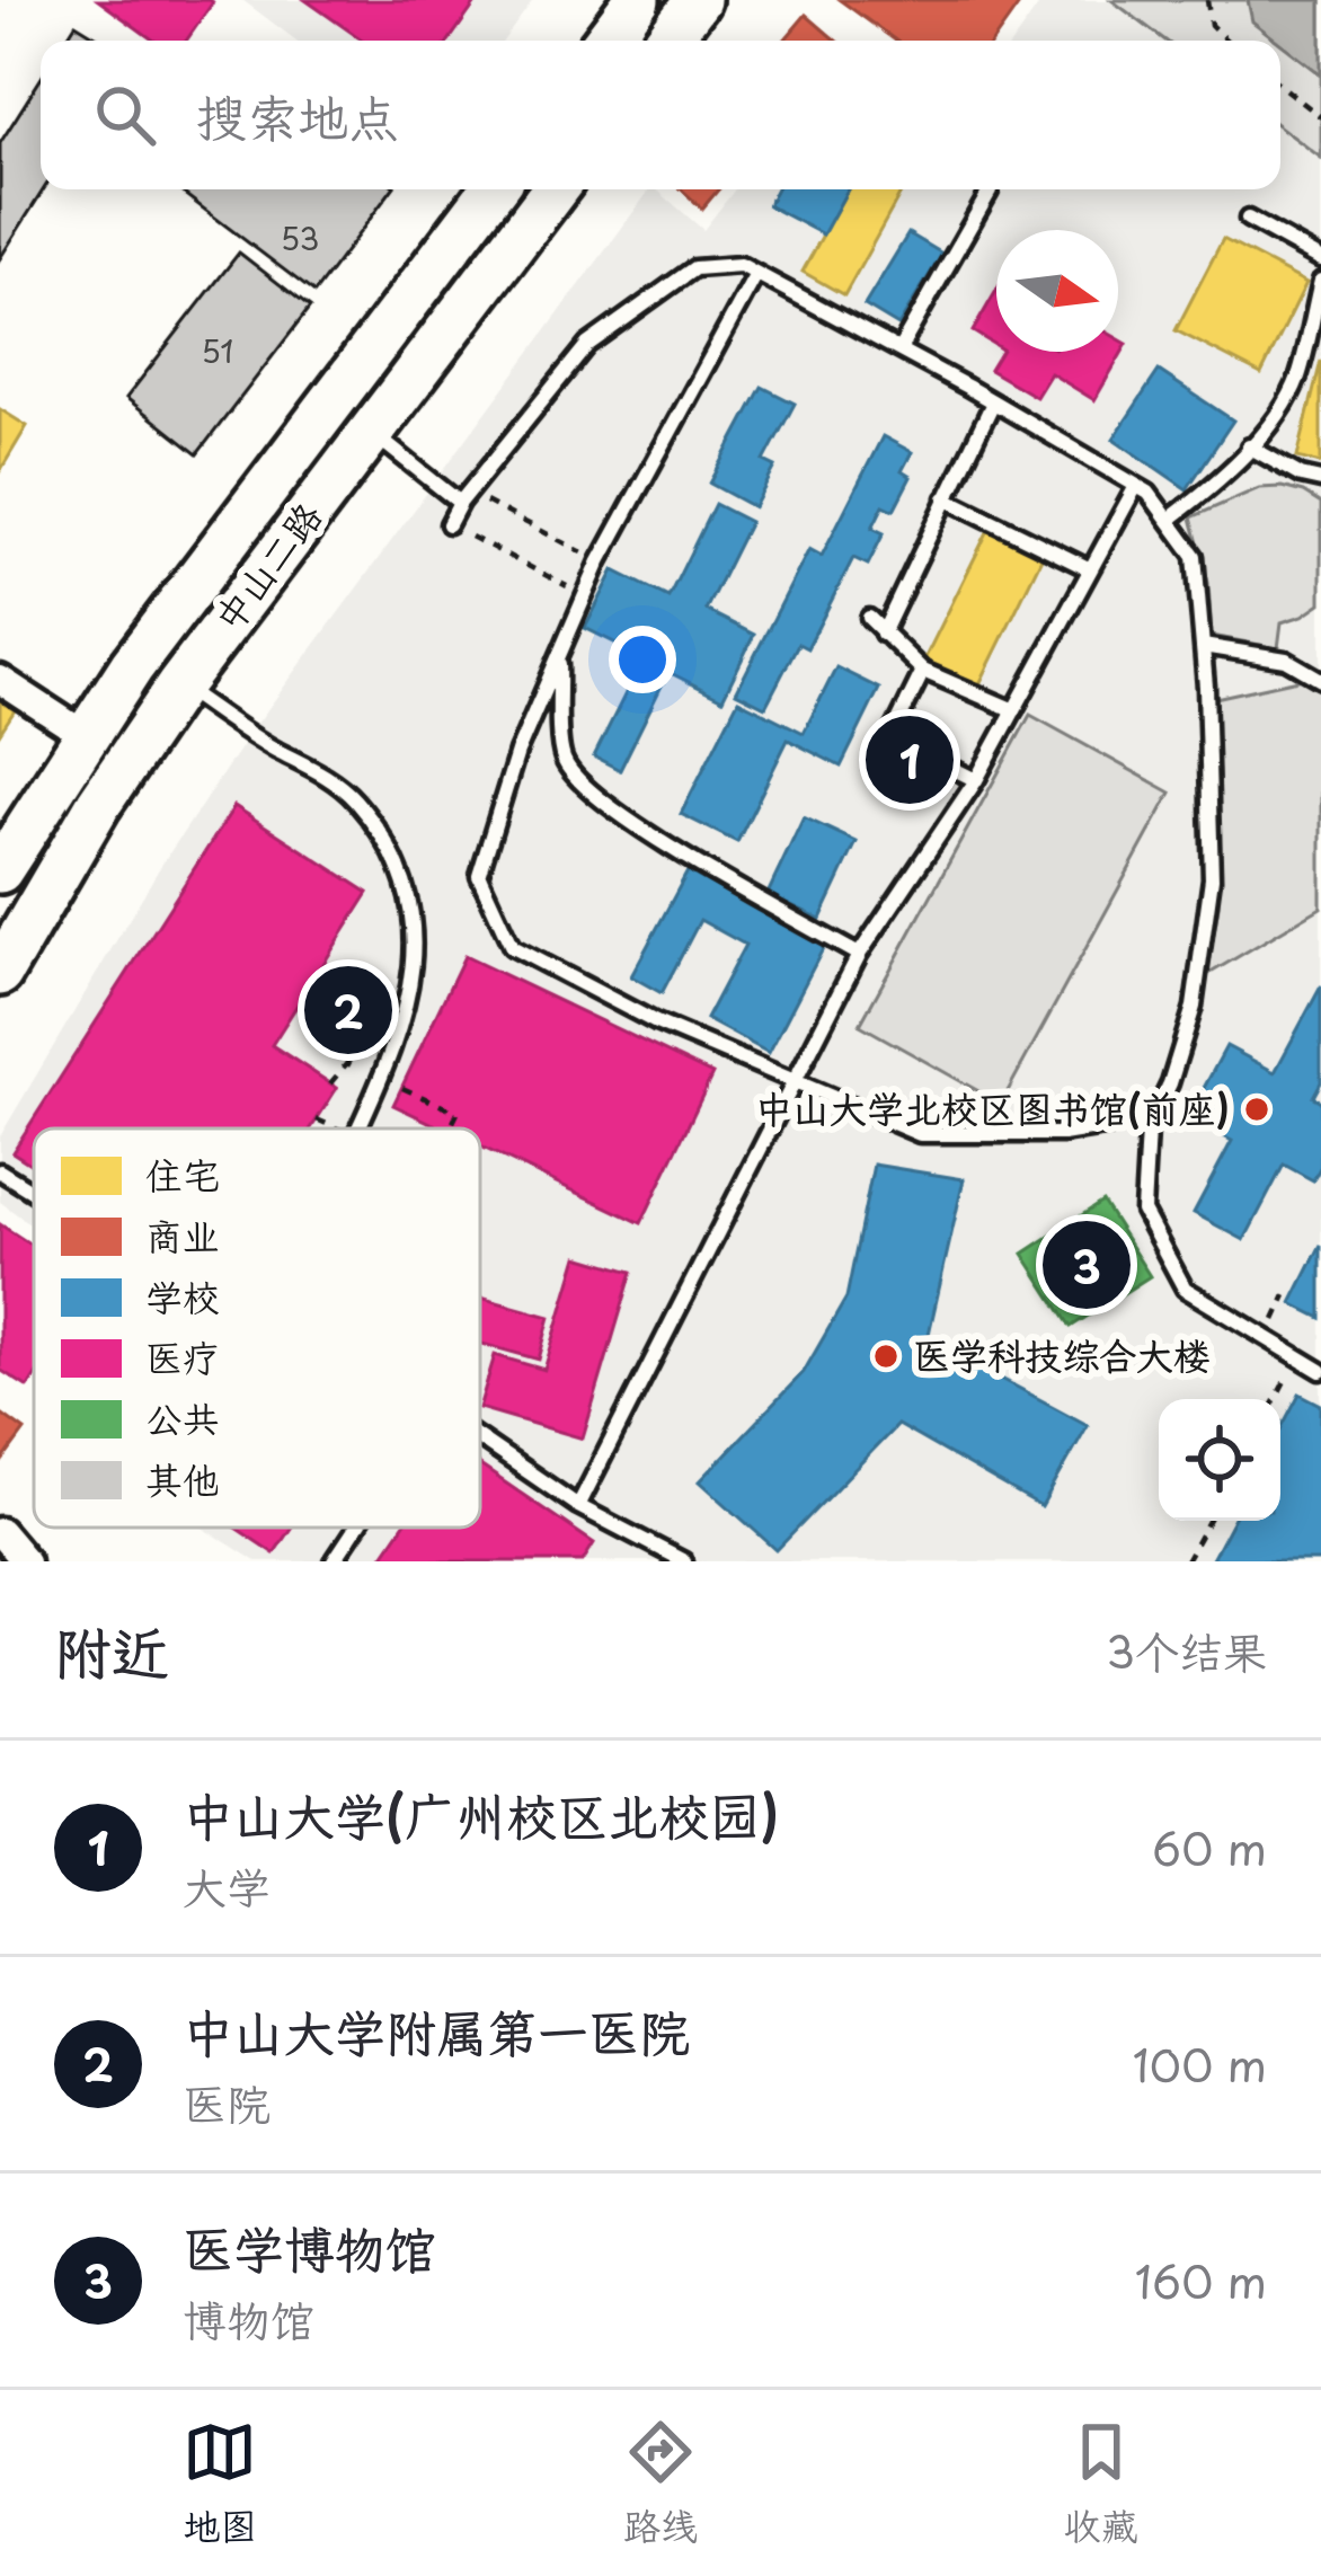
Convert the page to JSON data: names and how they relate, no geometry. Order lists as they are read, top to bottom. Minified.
{"streets":{"main road":["中山二路"]},"places":["中山大学北校区图书馆(前座)","医学科技综合大楼"],"house_numbers":["53","51"],"legend":["住宅","商业","学校","医疗","公共","其他"],"north":"right","page":{"search":"搜索地点","pins":["1","2","3"],"heading":["附近","3个结果"],"list":[{"mark":"1","name":"中山大学(广州校区北校园)","note":"大学","value":"60 m"},{"mark":"2","name":"中山大学附属第一医院","note":"医院","value":"100 m"},{"mark":"3","name":"医学博物馆","note":"博物馆","value":"160 m"}],"nav":["地图","路线","收藏"]}}
